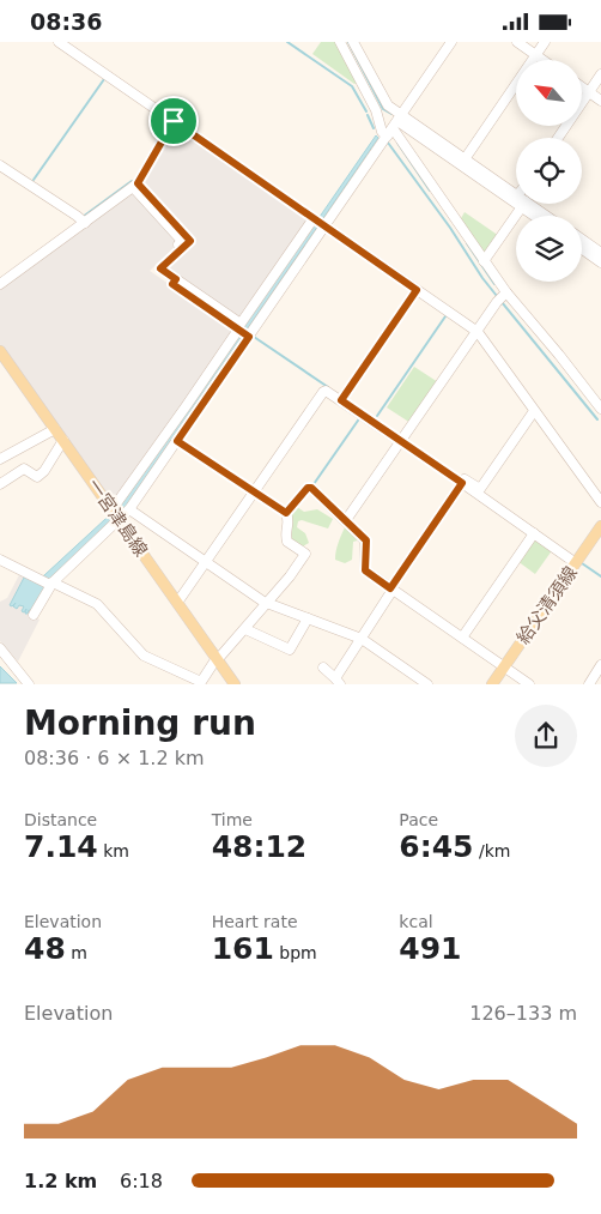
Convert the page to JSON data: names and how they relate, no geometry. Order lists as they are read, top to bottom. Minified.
{"streets":{"main road":["一宮津島線","給父清須線"]},"north":"top left","page":{"status":"08:36","heading":["Morning run","08:36 · 6 × 1.2 km"],"stats":[["Distance","7.14 km"],["Time","48:12"],["Pace","6:45 /km"],["Elevation","48 m"],["Heart rate","161 bpm"],["kcal","491"]],"chart":["Elevation","126–133 m"],"list":[{"name":"1.2 km","note":"6:18"}]}}
